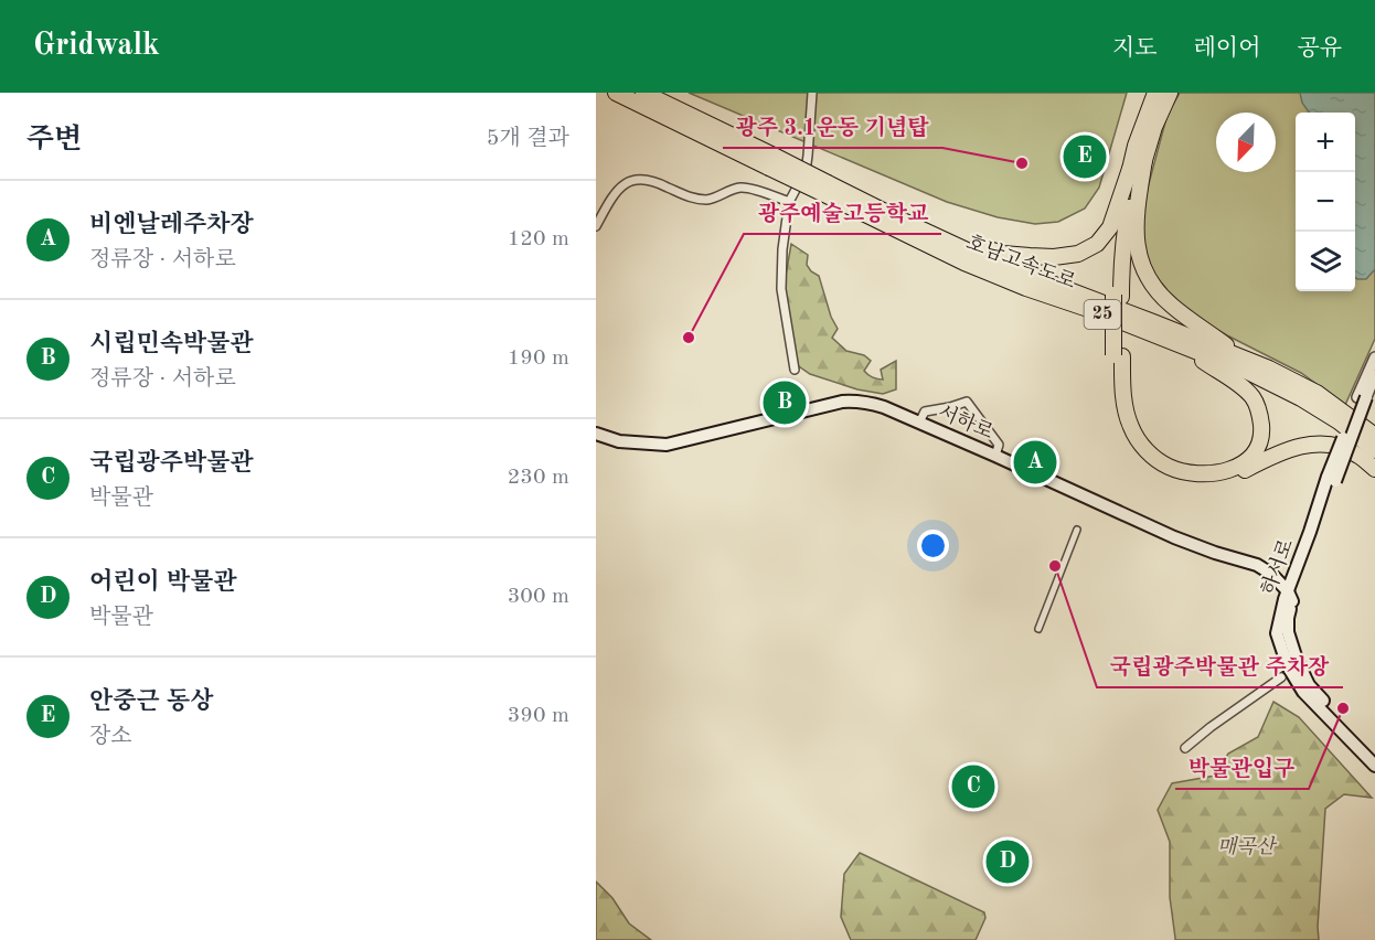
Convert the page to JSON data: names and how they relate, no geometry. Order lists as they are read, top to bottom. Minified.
{"streets":{"highway":["호남고속도로","25"],"main road":["서하로","하서로"]},"crossings":[["서하로","하서로"]],"parks":["매곡산"],"places":["광주 3.1운동 기념탑","광주예술고등학교","국립광주박물관 주차장","박물관입구"],"north":"bottom left","page":{"header":"Gridwalk","nav":["지도","레이어","공유"],"heading":["주변","5개 결과"],"map_buttons":["+","−"],"pins":["E","B","A","C","D"],"list":[{"mark":"A","name":"비엔날레주차장","note":"정류장 · 서하로","value":"120 m"},{"mark":"B","name":"시립민속박물관","note":"정류장 · 서하로","value":"190 m"},{"mark":"C","name":"국립광주박물관","note":"박물관","value":"230 m"},{"mark":"D","name":"어린이 박물관","note":"박물관","value":"300 m"},{"mark":"E","name":"안중근 동상","note":"장소","value":"390 m"}]}}
